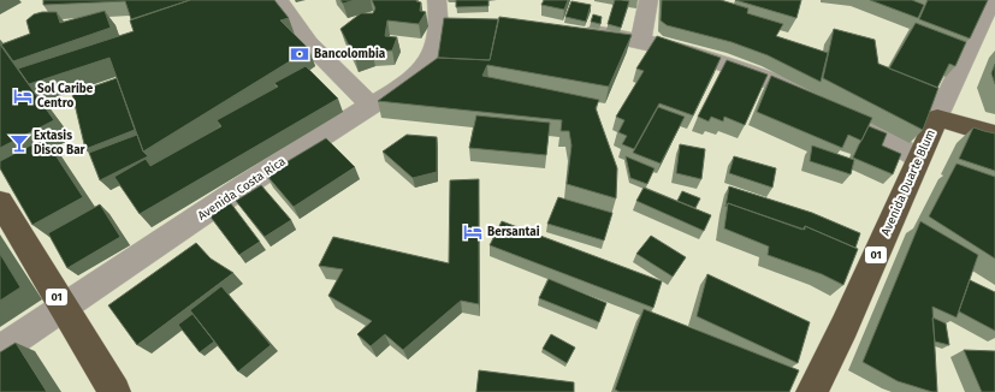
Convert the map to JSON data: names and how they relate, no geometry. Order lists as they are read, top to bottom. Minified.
{"streets":{"highway":["Avenida Duarte Blum","01"],"street":["Avenida Costa Rica"]},"crossings":[["Avenida Costa Rica","01"]],"places":{"bank":["Bancolombia"],"hotel":["Sol Caribe Centro","Bersantai"],"bar":["Extasis Disco Bar"]}}
